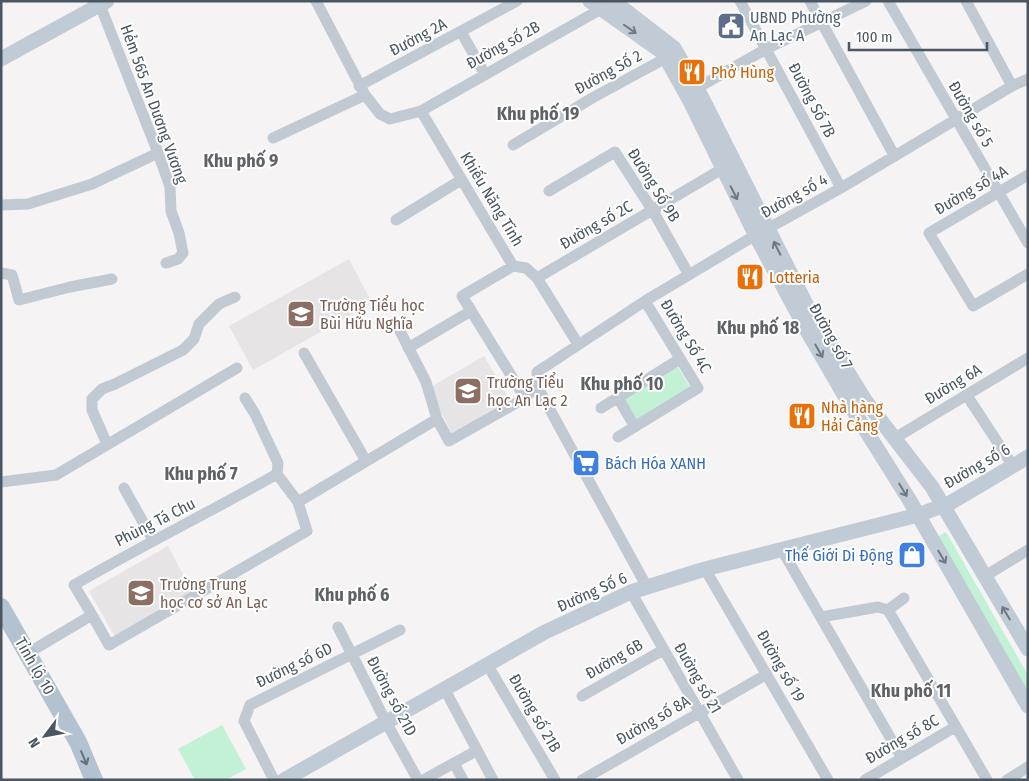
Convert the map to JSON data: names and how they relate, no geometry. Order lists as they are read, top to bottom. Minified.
{"streets":{"main road":["Đường số 7","Đường số 6","Đường Số 6","Tỉnh lộ 10"],"street":["Đường 2A","Đường số 2B","Đường Số 2","Đường Số 7B","Hẻm 565 An Dương Vương","Đường số 5","Đường Số 9B","Đường số 4A","Đường số 4","Khiếu Năng Tĩnh","Đường số 2C","Đường Số 4C","Đường 6A","Phùng Tá Chu","Đường 6B","Đường số 6D","Đường số 19","Đường số 21","Đường số 21D","Đường số 21B","Đường số 8A","Đường số 8C"]},"crossings":[["Đường số 2B","Khiếu Năng Tĩnh"],["Đường số 2B","Đường số 7"],["Đường Số 2","Đường số 7"],["Đường Số 7B","Đường số 4"],["Đường số 5","Đường số 4A"],["Đường số 5","Đường số 4"],["Đường Số 9B","Đường số 4"],["Đường Số 9B","Đường số 2C"],["Đường số 4","Khiếu Năng Tĩnh"],["Đường số 4","Đường Số 4C"],["Đường số 4","Đường số 7"],["Khiếu Năng Tĩnh","Đường số 2C"],["Đường số 2C","Đường số 7"],["Đường số 7","Đường 6A"],["Đường số 7","Đường số 6"],["Đường số 7","Đường Số 6"],["Đường số 6","Đường Số 6"],["Đường Số 6","Đường số 19"],["Đường Số 6","Đường số 21"],["Đường Số 6","Đường số 21D"],["Đường Số 6","Đường số 21B"],["Đường 6B","Đường số 21"],["Đường số 6D","Đường số 21D"],["Đường số 19","Đường số 8A"],["Đường số 21","Đường số 8A"]],"one_way":["Tỉnh lộ 10"],"districts":["Khu phố 19","Khu phố 9","Khu phố 18","Khu phố 10","Khu phố 7","Khu phố 6","Khu phố 11"],"places":{"public building":["UBND Phường An Lạc A"],"restaurant":["Phở Hùng","Lotteria","Nhà hàng Hải Cảng"],"school or university":["Trường Tiểu học Bùi Hữu Nghĩa","Trường Tiểu học An Lạc 2","Trường Trung học cơ sở An Lạc"],"supermarket":["Bách Hóa XANH"],"shop":["Thế Giới Di Động"]},"scale_bar":"100 m","north":"bottom left"}
